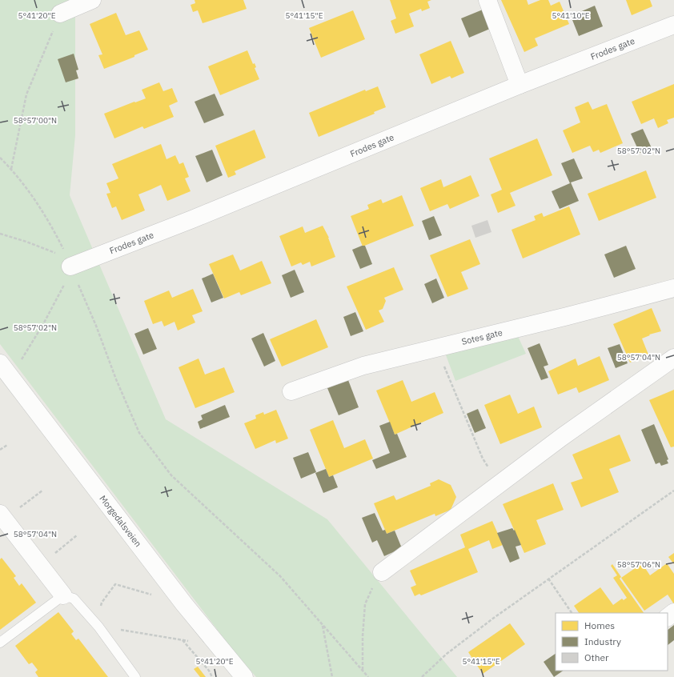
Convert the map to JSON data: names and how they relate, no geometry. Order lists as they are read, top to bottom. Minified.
{"streets":{"street":["Frodes gate","Sotes gate","Morgedalsveien"]},"legend":["Homes","Industry","Other"],"coordinates":["5°41'20\"E","5°41'15\"E","5°41'10\"E","58°57'00\"N","58°57'02\"N","58°57'04\"N","58°57'06\"N"]}
